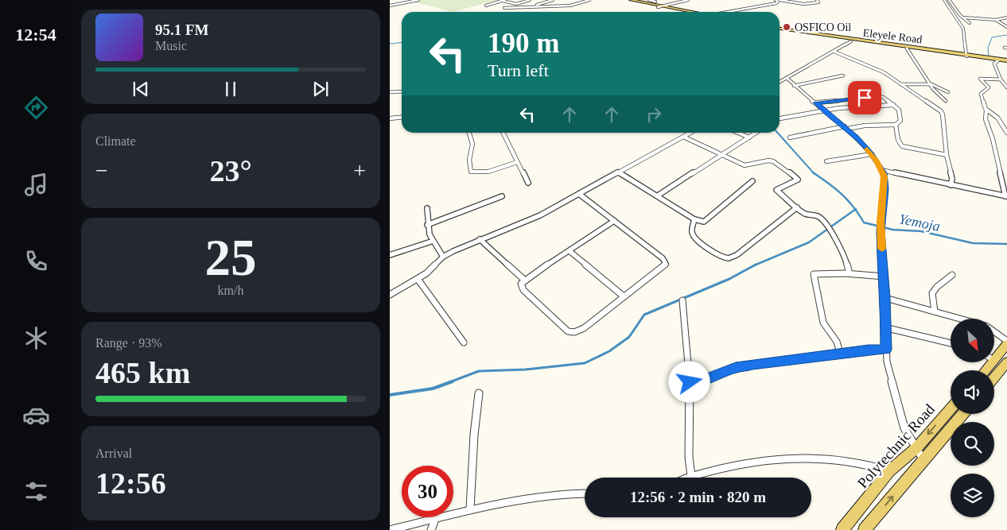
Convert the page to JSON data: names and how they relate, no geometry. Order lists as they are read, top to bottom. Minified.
{"streets":{"main road":["Eleyele Road","Polytechnic Road"]},"water":["Yemoja"],"places":["OSFICO Oil"],"north":"bottom right","page":{"tabs":"12:54","turn":["190 m","Turn left"],"song":["95.1 FM","Music"],"tile":["Climate",["25","km/h"],["Range · 93%","465 km"],["Arrival","12:56"]],"heat":["−","23°","+"],"limit":"30","trip":"12:56 · 2 min · 820 m"}}
